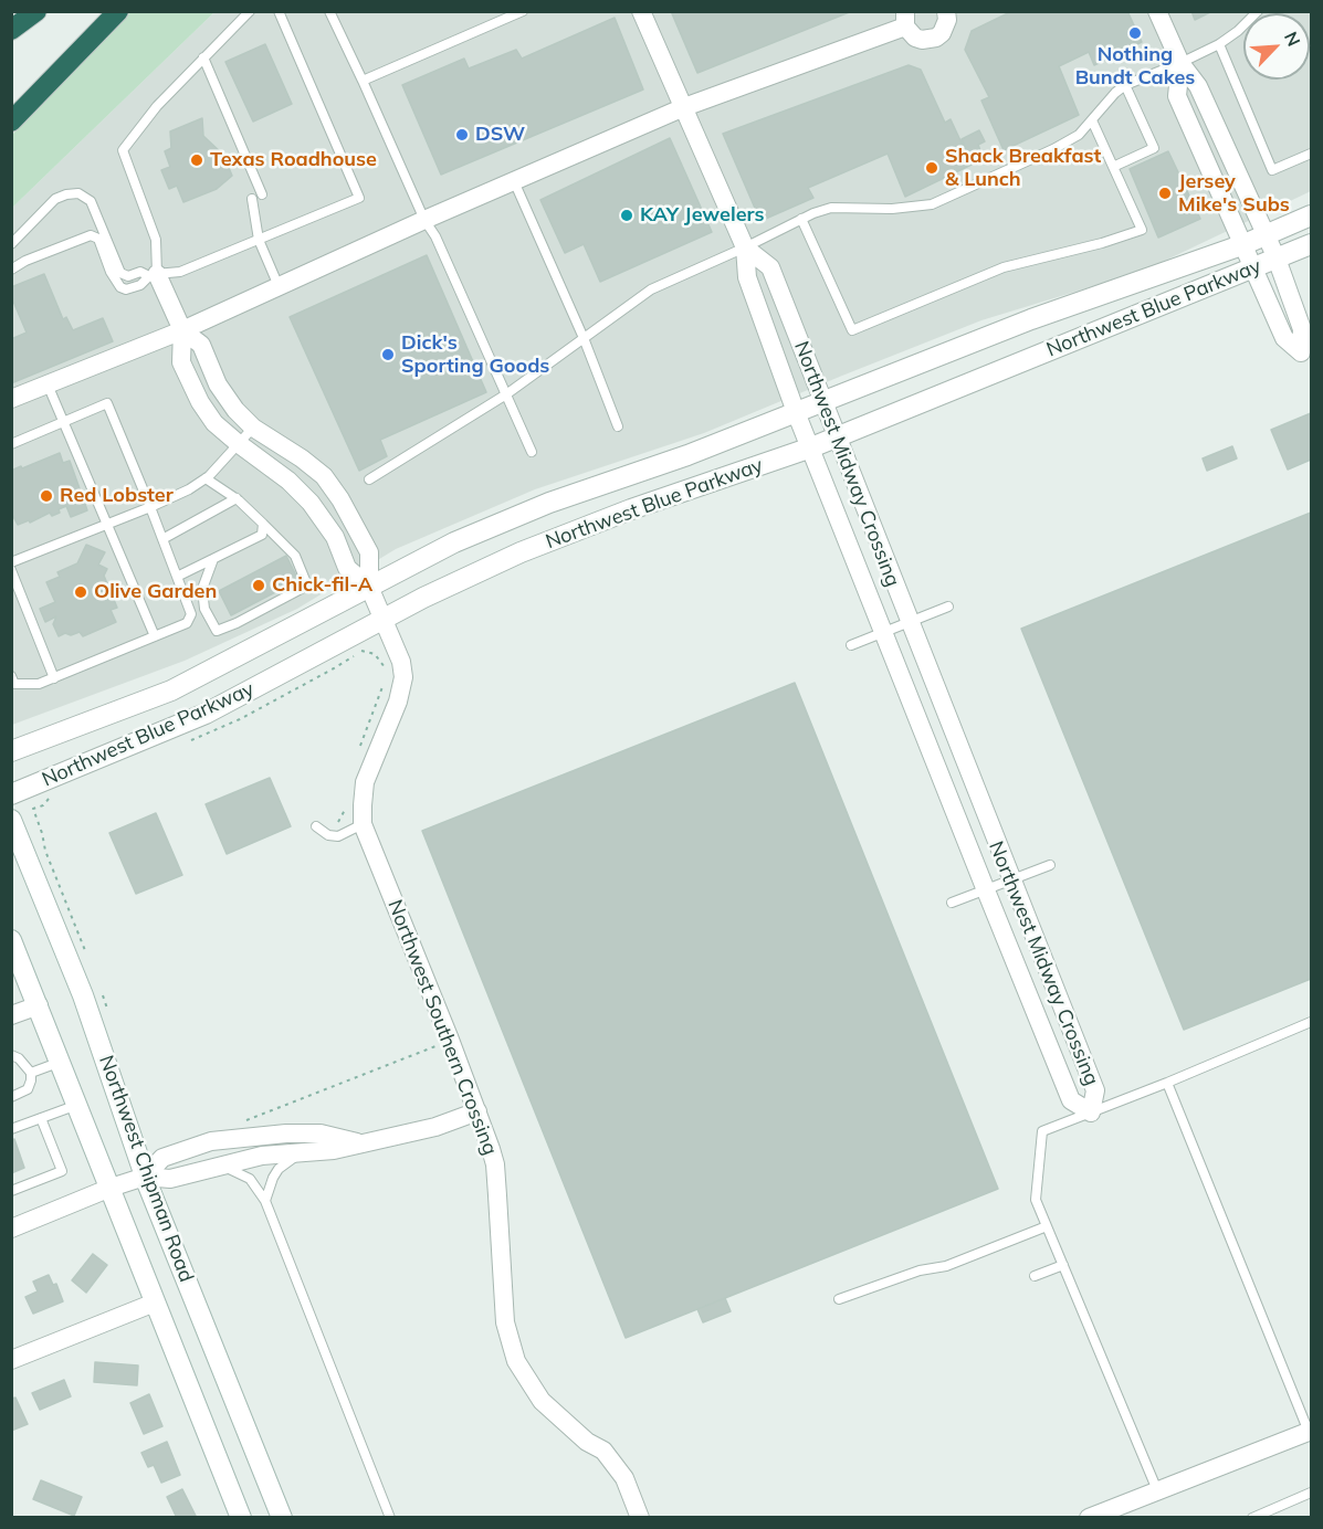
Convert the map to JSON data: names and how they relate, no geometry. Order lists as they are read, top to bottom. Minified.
{"streets":{"street":["Northwest Blue Parkway","Northwest Midway Crossing","Northwest Southern Crossing","Northwest Chipman Road"]},"crossings":[["Northwest Blue Parkway","Northwest Midway Crossing"],["Northwest Blue Parkway","Northwest Southern Crossing"]],"places":["Nothing Bundt Cakes","DSW","Texas Roadhouse","Shack Breakfast & Lunch","Jersey Mike's Subs","KAY Jewelers","Dick's Sporting Goods","Red Lobster","Chick-fil-A","Olive Garden"],"north":"top right"}
